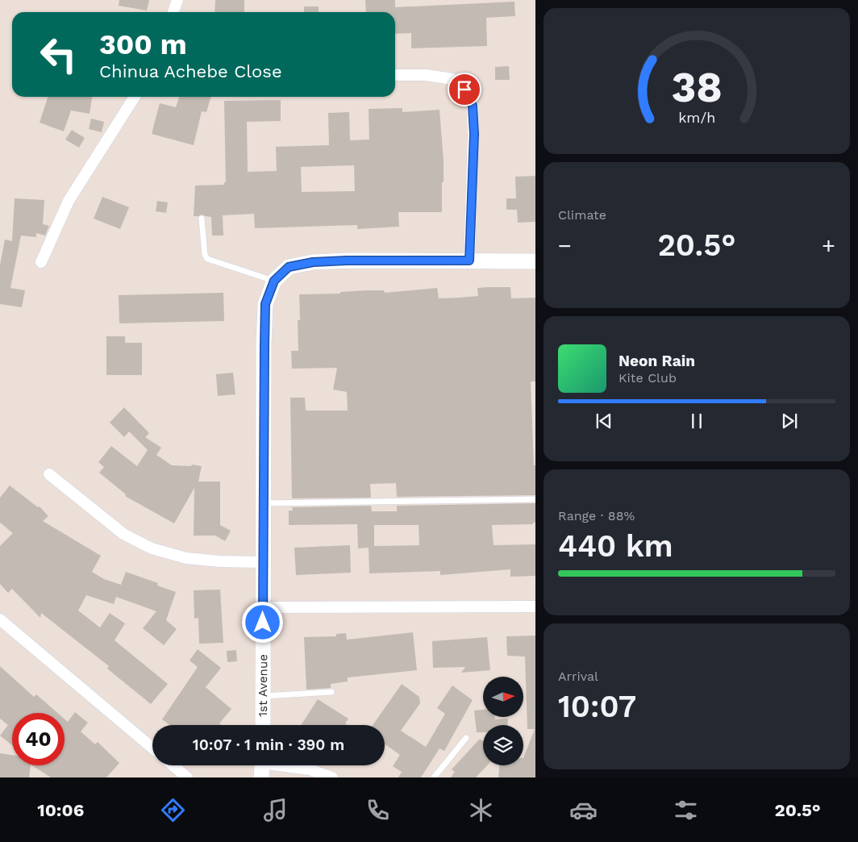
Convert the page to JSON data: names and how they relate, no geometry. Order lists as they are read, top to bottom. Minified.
{"streets":{"street":["1st Avenue"]},"north":"right","page":{"turn":["300 m","Chinua Achebe Close"],"tile":["Climate",["Range · 88%","440 km"],["Arrival","10:07"]],"heat":["−","20.5°","+"],"song":["Neon Rain","Kite Club"],"limit":"40","trip":"10:07 · 1 min · 390 m","tabs":["10:06","20.5°"],"gauge":["38","km/h"]}}
